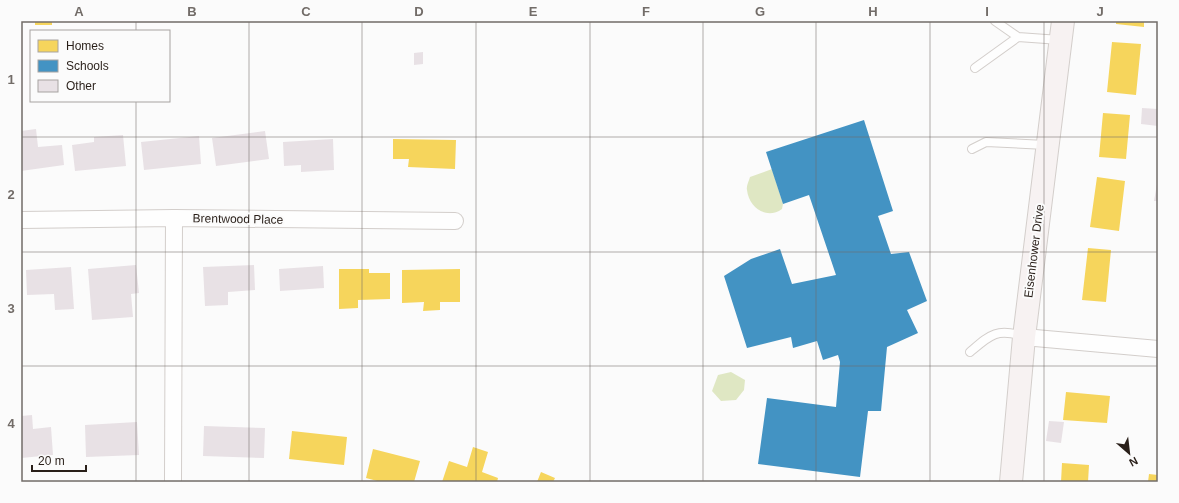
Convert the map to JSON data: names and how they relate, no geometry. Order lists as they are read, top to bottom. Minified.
{"streets":{"street":["Brentwood Place","Eisenhower Drive"]},"legend":["Homes","Schools","Other"],"scale_bar":"20 m","north":"bottom right","grid":{"columns":["A","B","C","D","E","F","G","H","I","J"],"rows":["1","2","3","4"]}}
